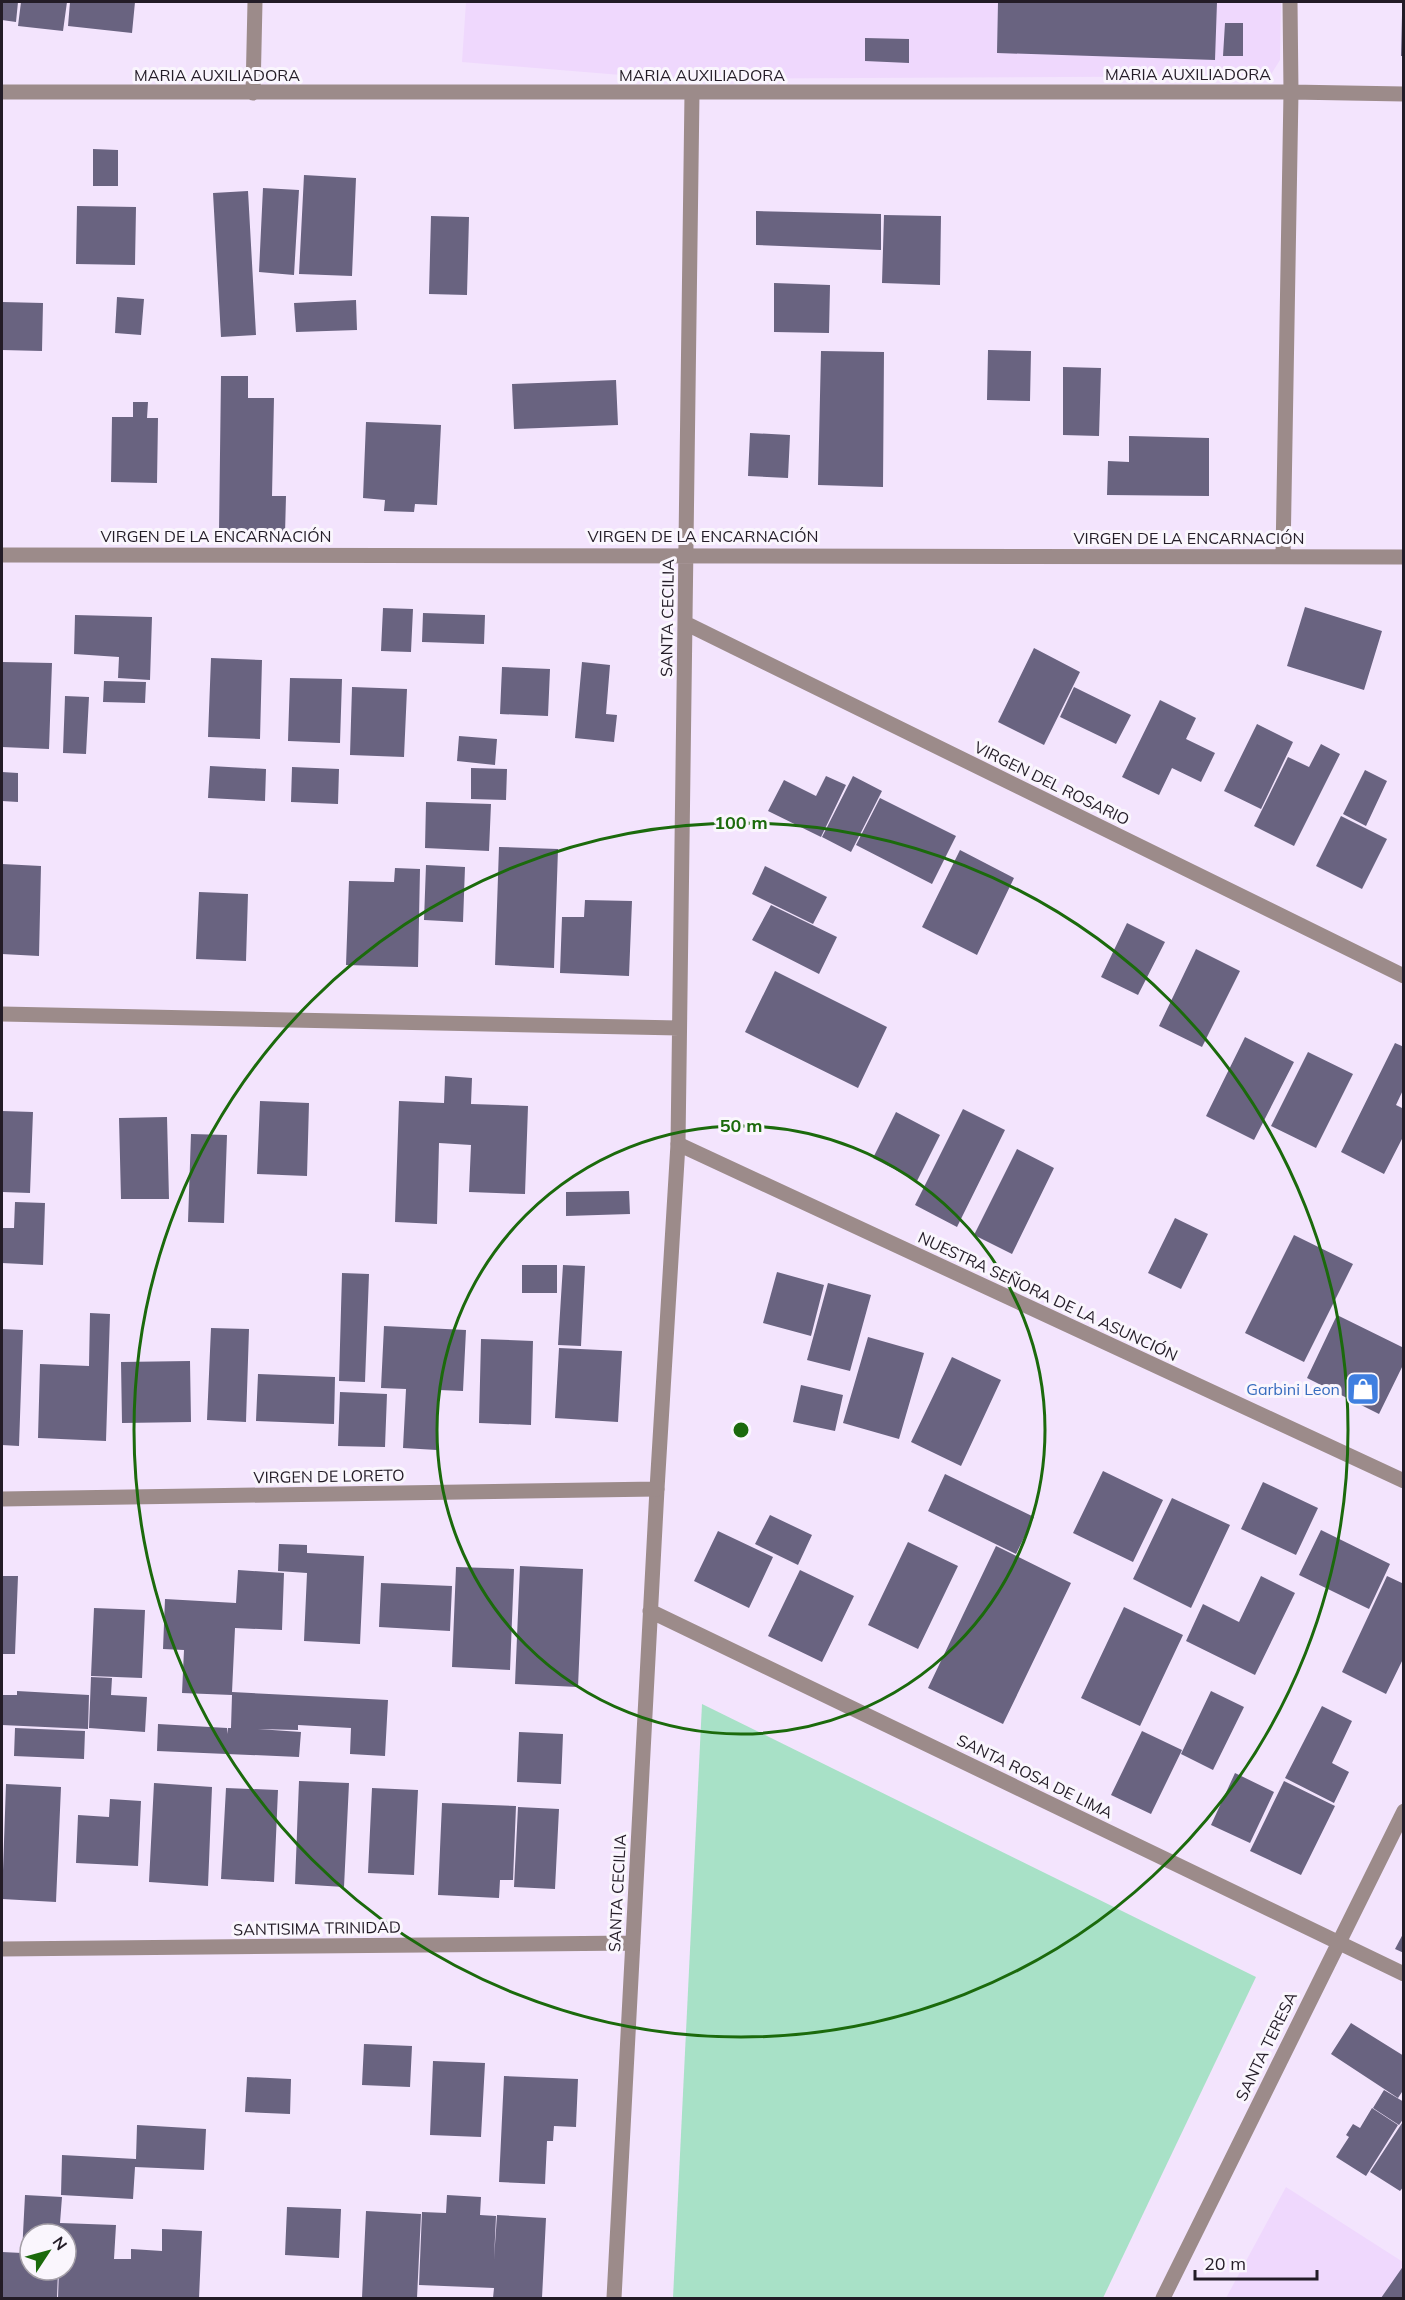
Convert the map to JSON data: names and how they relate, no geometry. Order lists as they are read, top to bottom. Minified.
{"streets":{"street":["MARIA AUXILIADORA","VIRGEN DE LA ENCARNACIÓN","SANTA CECILIA","VIRGEN DEL ROSARIO","NUESTRA SEÑORA DE LA ASUNCIÓN","VIRGEN DE LORETO","SANTA ROSA DE LIMA","SANTISIMA TRINIDAD","SANTA TERESA"]},"crossings":[["MARIA AUXILIADORA","SANTA CECILIA"],["VIRGEN DE LA ENCARNACIÓN","SANTA CECILIA"],["SANTA CECILIA","VIRGEN DEL ROSARIO"],["SANTA CECILIA","NUESTRA SEÑORA DE LA ASUNCIÓN"],["SANTA CECILIA","VIRGEN DE LORETO"],["SANTA CECILIA","SANTA ROSA DE LIMA"],["SANTA CECILIA","SANTISIMA TRINIDAD"],["SANTA ROSA DE LIMA","SANTA TERESA"]],"places":{"shop":["Garbini Leon"]},"scale_bar":"20 m","north":"top right","rings":["100 m","50 m"]}
